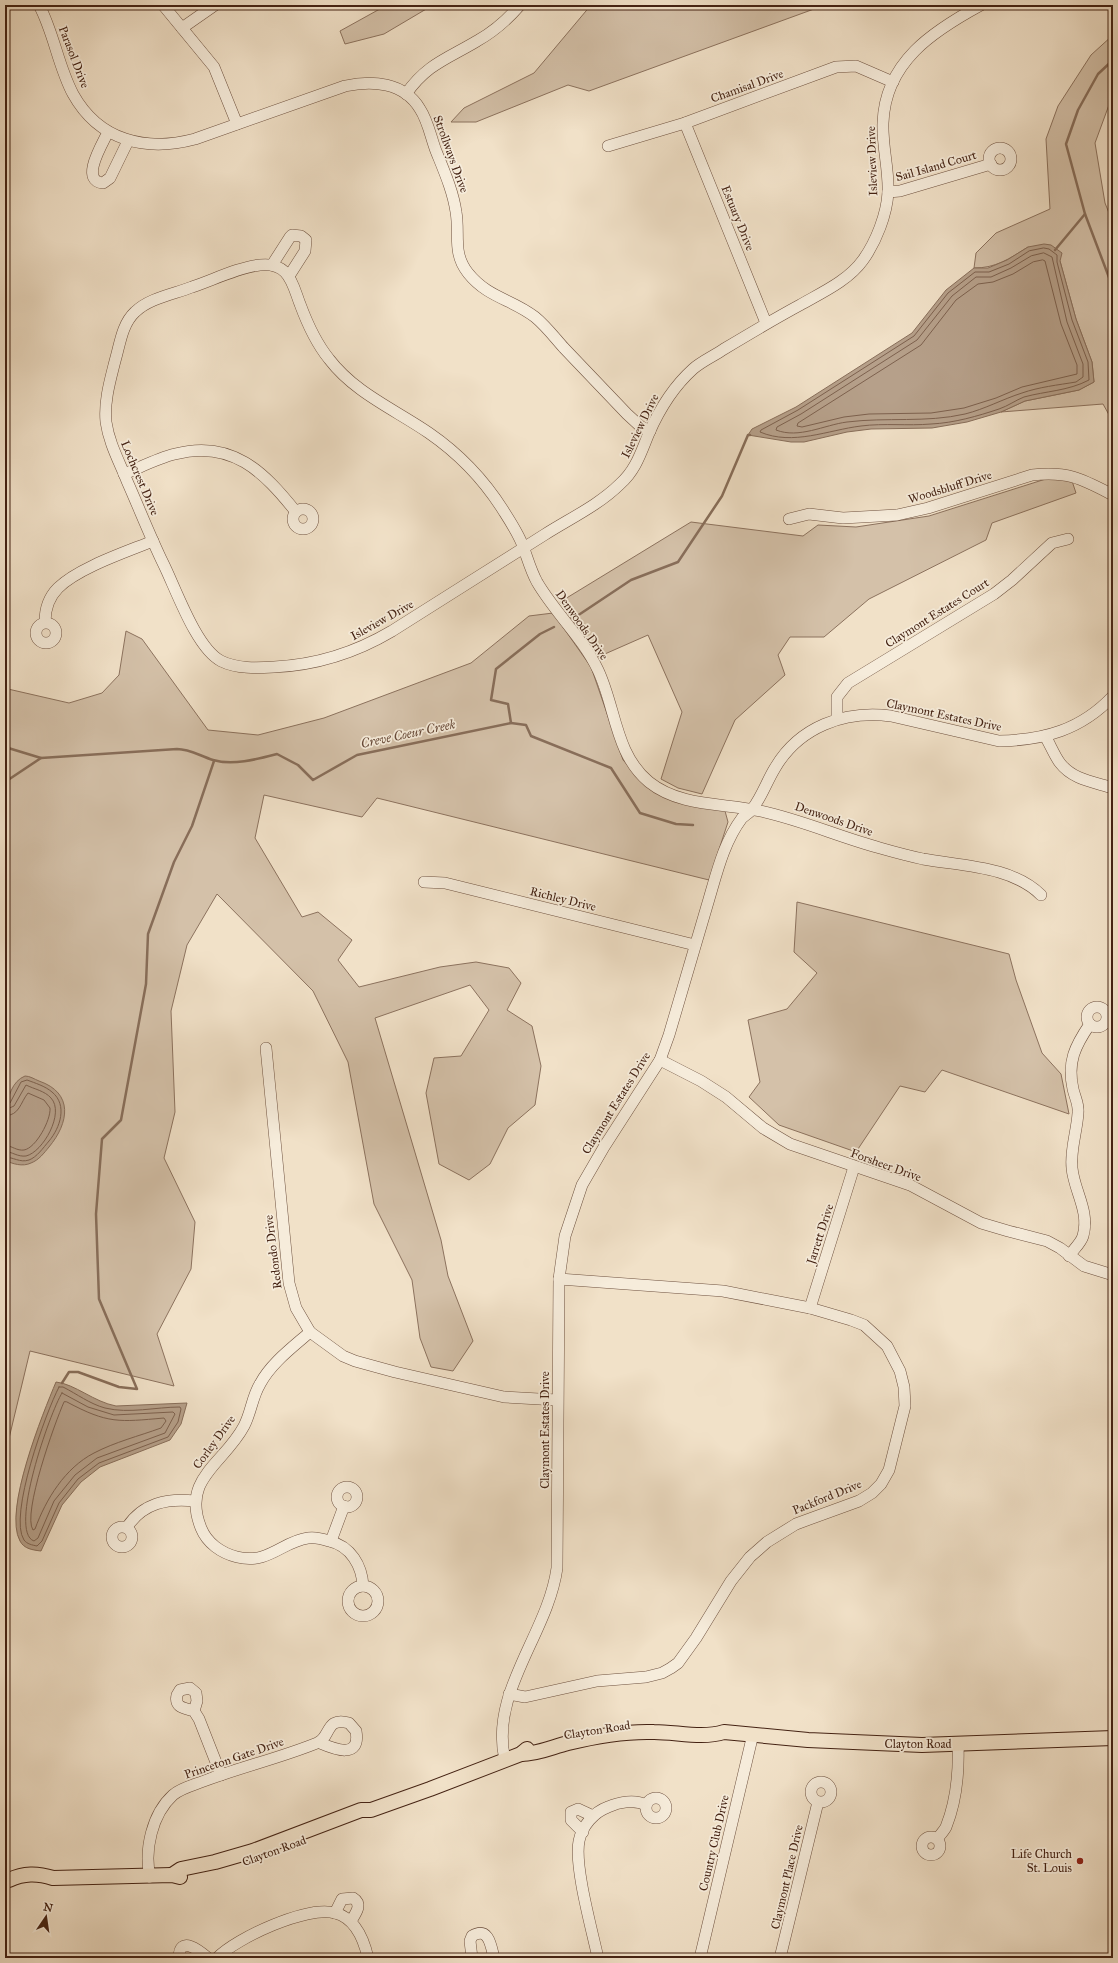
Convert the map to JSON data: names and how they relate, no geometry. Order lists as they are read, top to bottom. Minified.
{"streets":{"main road":["Clayton Road"],"street":["Parasol Drive","Chamisal Drive","Strollways Drive","Isleview Drive","Sail Island Court","Estuary Drive","Lochcrest Drive","Woodsbluff Drive","Claymont Estates Court","Denwoods Drive","Claymont Estates Drive","Richley Drive","Forsheer Drive","Jarrett Drive","Redondo Drive","Corley Drive","Packford Drive","Princeton Gate Drive","Country Club Drive","Claymont Place Drive"]},"crossings":[["Parasol Drive","Strollways Drive"],["Chamisal Drive","Isleview Drive"],["Chamisal Drive","Estuary Drive"],["Strollways Drive","Isleview Drive"],["Isleview Drive","Sail Island Court"],["Isleview Drive","Estuary Drive"],["Isleview Drive","Lochcrest Drive"],["Isleview Drive","Denwoods Drive"],["Claymont Estates Court","Claymont Estates Drive"],["Denwoods Drive","Claymont Estates Drive"],["Claymont Estates Drive","Richley Drive"],["Claymont Estates Drive","Forsheer Drive"],["Claymont Estates Drive","Redondo Drive"],["Claymont Estates Drive","Packford Drive"],["Claymont Estates Drive","Clayton Road"],["Forsheer Drive","Jarrett Drive"],["Jarrett Drive","Packford Drive"],["Redondo Drive","Corley Drive"],["Clayton Road","Princeton Gate Drive"],["Clayton Road","Country Club Drive"]],"water":["Creve Coeur Creek"],"places":["Life Church St. Louis"],"north":"top"}
